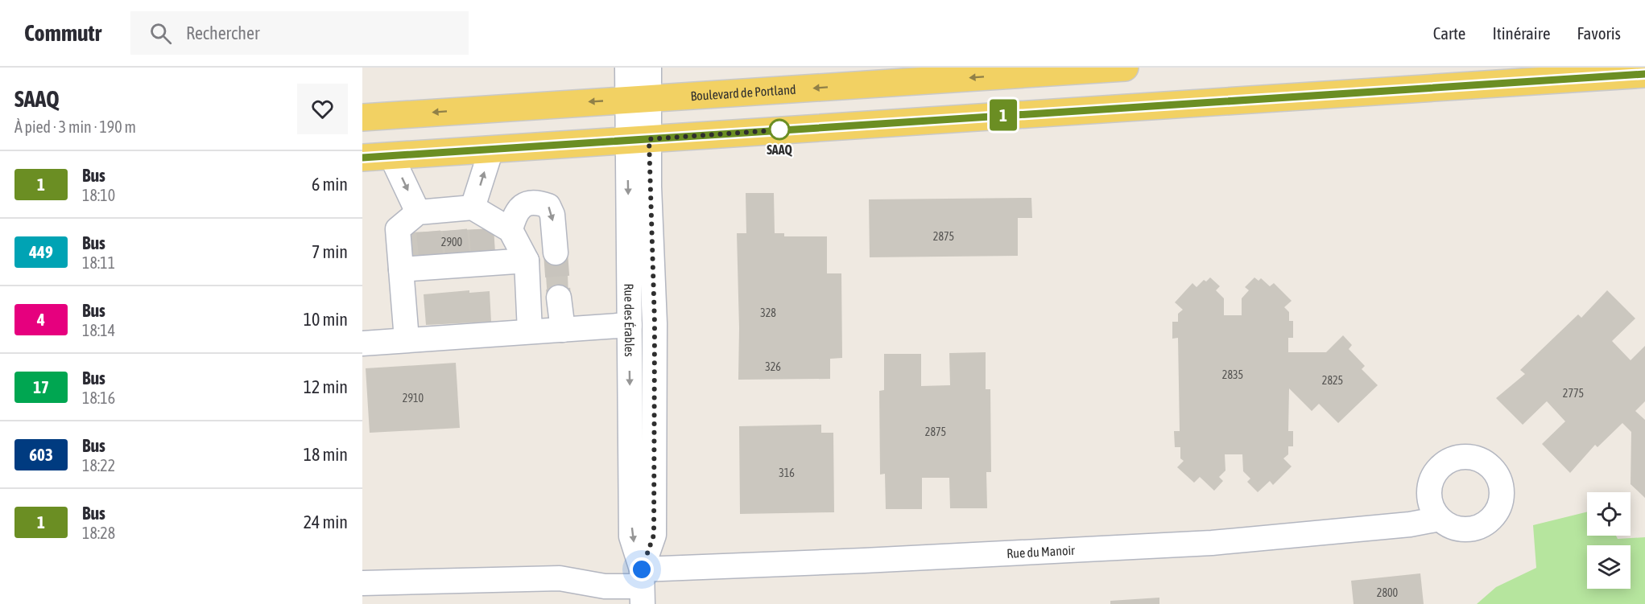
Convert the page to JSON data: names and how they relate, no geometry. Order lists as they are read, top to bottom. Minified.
{"streets":{"main road":["Boulevard de Portland"],"street":["Rue des Érables","Rue du Manoir"]},"crossings":[["Boulevard de Portland","Rue des Érables"],["Rue des Érables","Rue du Manoir"]],"places":["SAAQ"],"lines":["bus line 1"],"house_numbers":["2875","2900","328","326","2835","2825","2775","2910","2875","316","2800"],"page":{"header":"Commutr","search":"Rechercher","nav":["Carte","Itinéraire","Favoris"],"heading":["SAAQ","À pied · 3 min · 190 m"],"on_map":"1","list":[{"mark":"1","name":"Bus","note":"18:10","value":"6 min"},{"mark":"449","name":"Bus","note":"18:11","value":"7 min"},{"mark":"4","name":"Bus","note":"18:14","value":"10 min"},{"mark":"17","name":"Bus","note":"18:16","value":"12 min"},{"mark":"603","name":"Bus","note":"18:22","value":"18 min"},{"mark":"1","name":"Bus","note":"18:28","value":"24 min"}]}}
